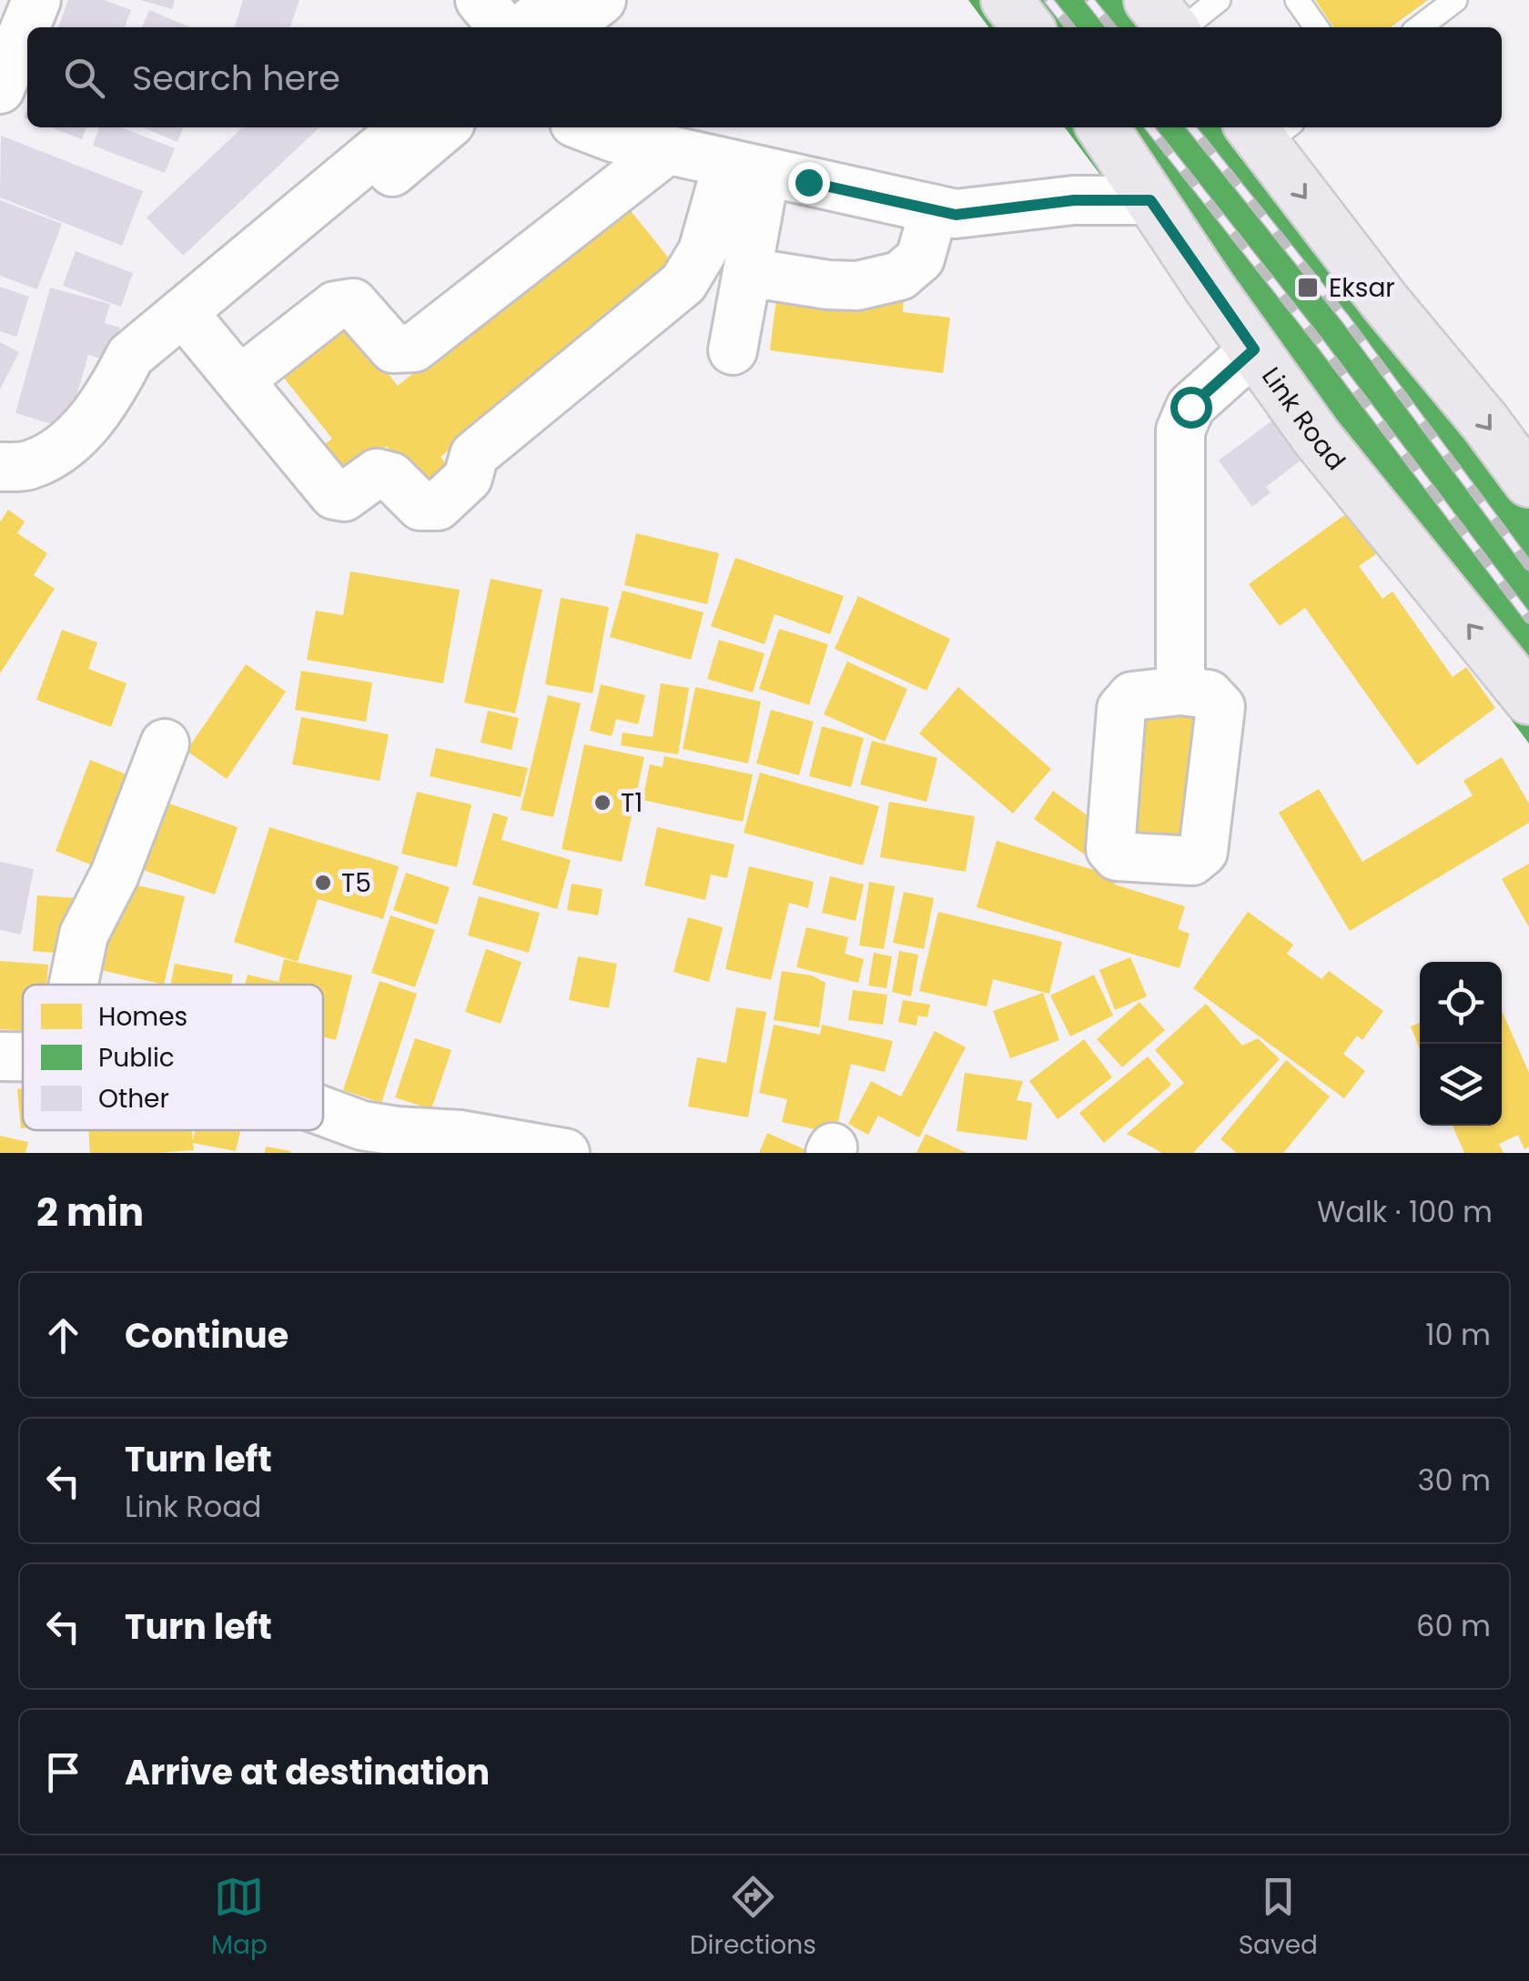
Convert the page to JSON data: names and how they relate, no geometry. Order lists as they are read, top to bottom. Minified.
{"streets":{"main road":["Link Road"]},"places":{"transit":["Eksar"],"other":["T1","T5"]},"legend":["Homes","Public","Other"],"page":{"search":"Search here","heading":["2 min","Walk · 100 m"],"list":[["Continue","10 m"],["Turn left","Link Road","30 m"],["Turn left","60 m"],"Arrive at destination"],"nav":["Map","Directions","Saved"]}}
